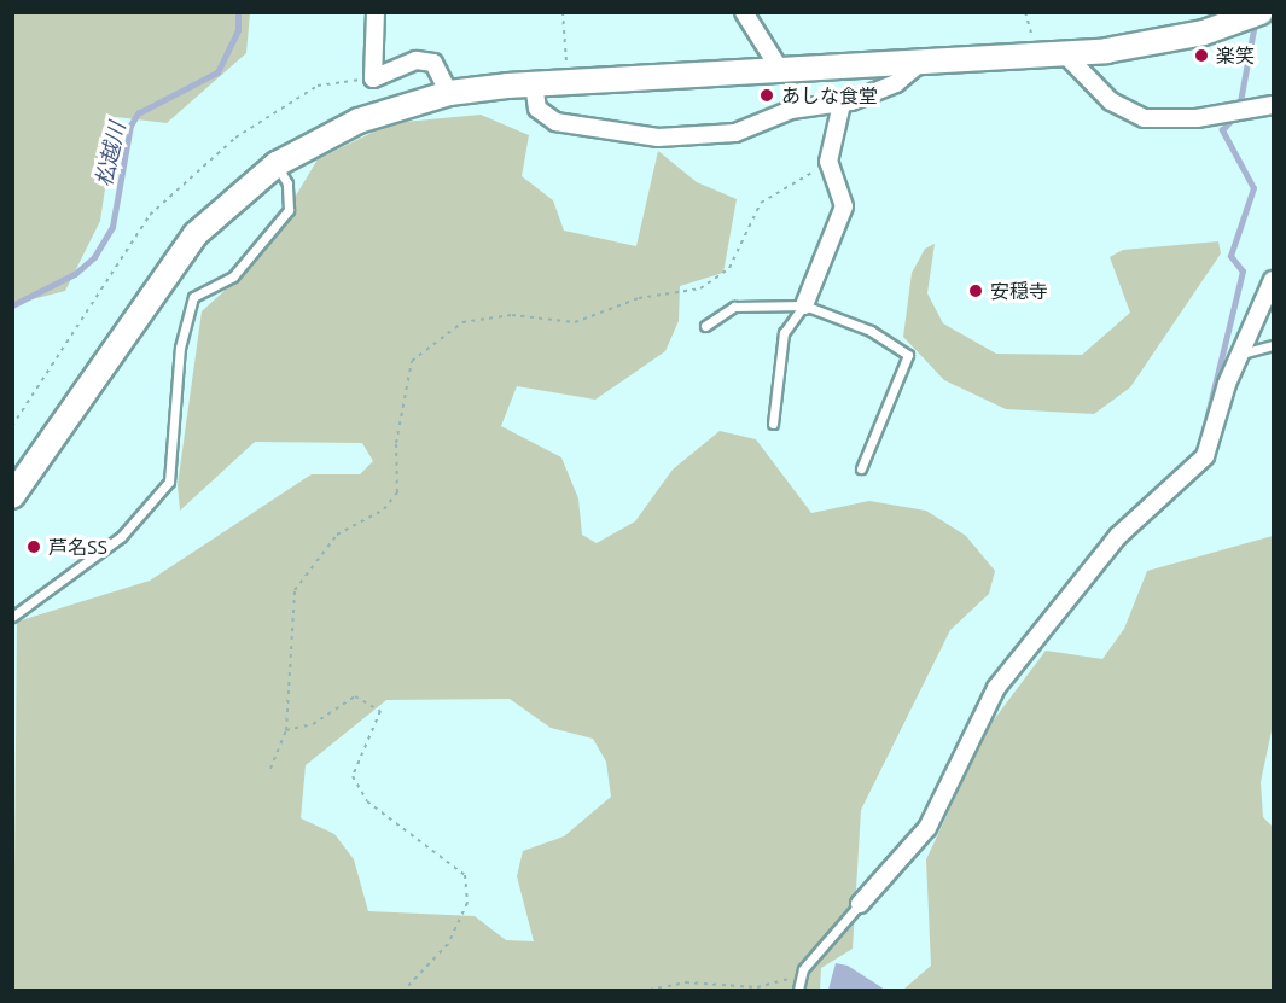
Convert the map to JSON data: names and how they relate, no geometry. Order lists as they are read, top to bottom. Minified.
{"water":["松越川"],"places":["楽笑","あしな食堂","安穏寺","芦名SS"]}
